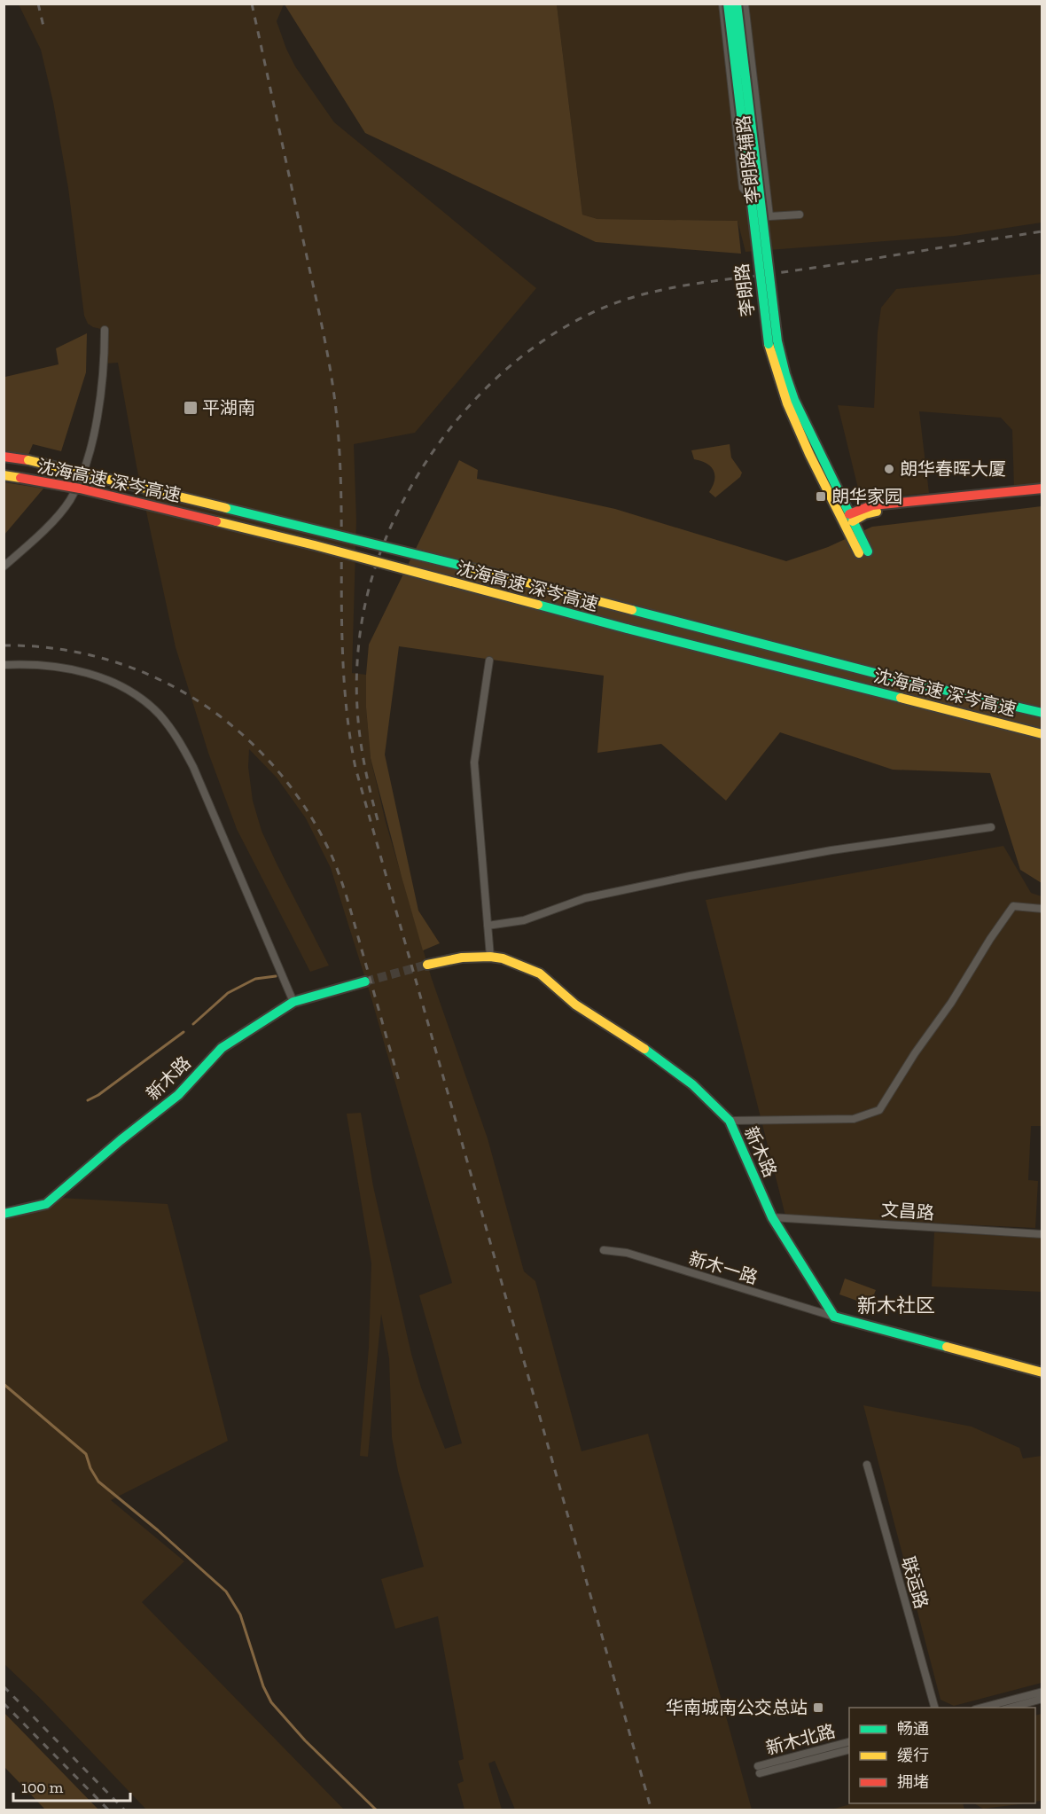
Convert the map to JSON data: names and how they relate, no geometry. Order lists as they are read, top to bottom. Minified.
{"streets":{"main road":["李朗路","沈海高速 深岑高速","新木路"],"street":["李朗路辅路","文昌路","新木一路","联运路","新木北路"]},"crossings":[["新木路","文昌路"],["新木路","新木一路"]],"districts":["新木社区"],"places":{"transit":["平湖南","朗华家园","华南城南公交总站"],"other":["朗华春晖大厦"]},"legend":["畅通","缓行","拥堵"],"scale_bar":"100 m"}
